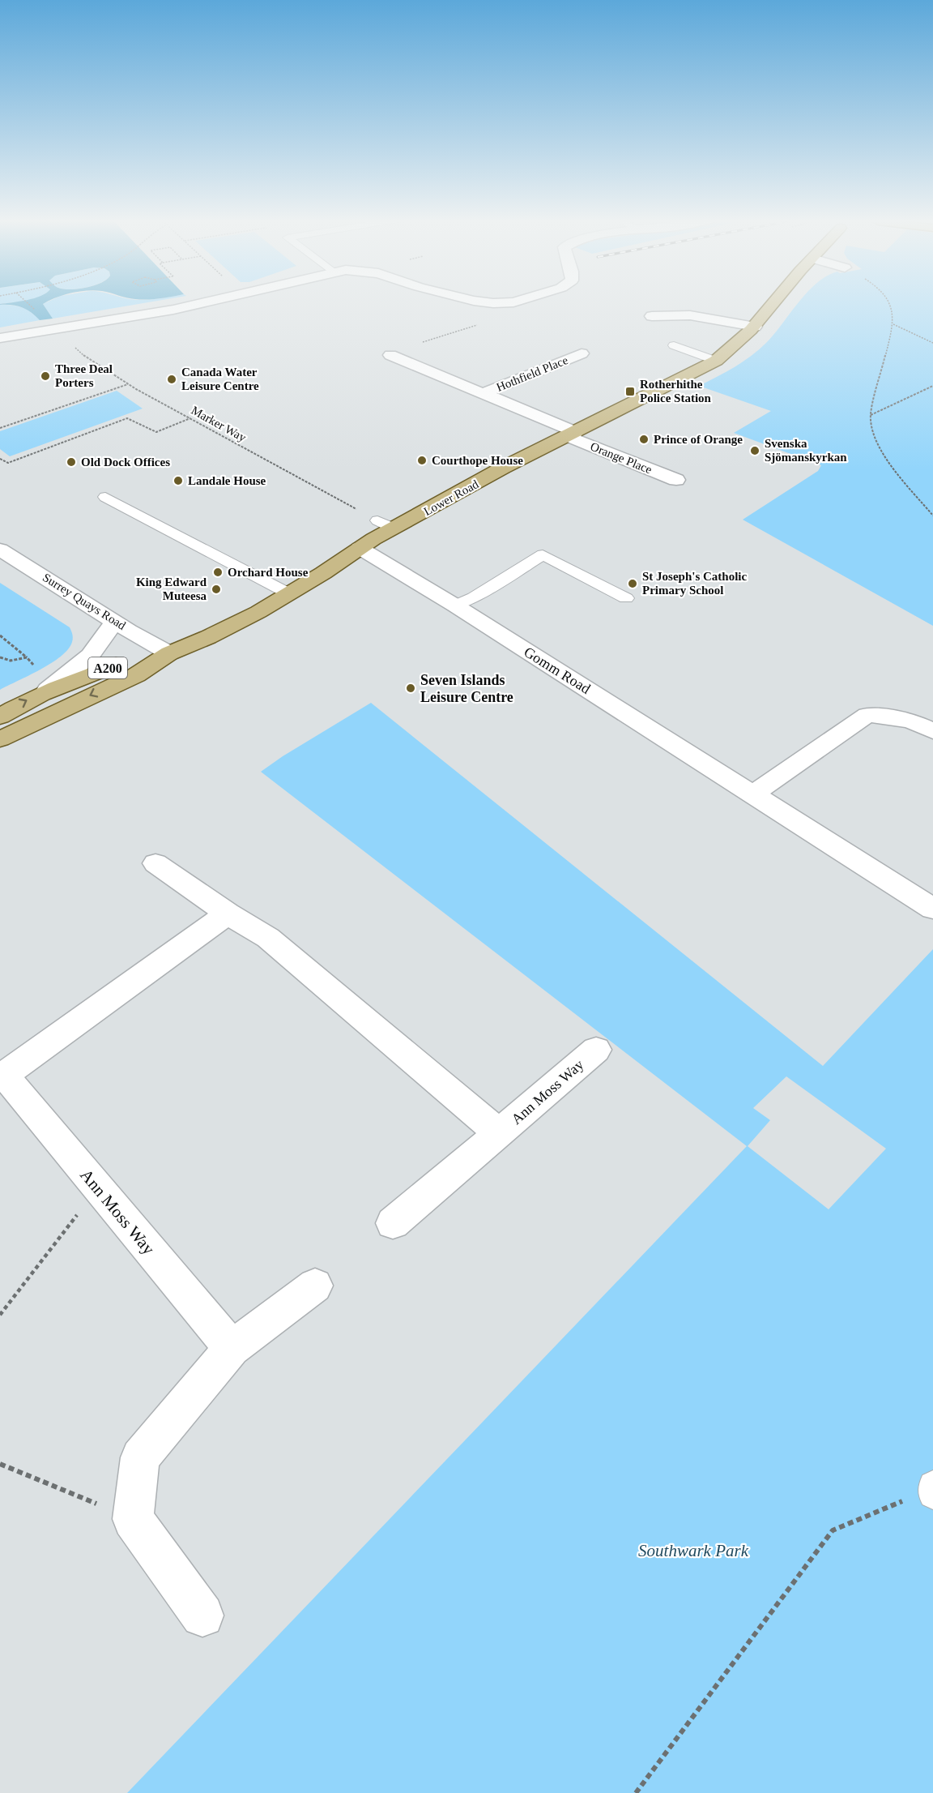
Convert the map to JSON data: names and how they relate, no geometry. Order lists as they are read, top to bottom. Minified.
{"streets":{"main road":["Lower Road","A200"],"street":["Hothfield Place","Orange Place","Surrey Quays Road","Gomm Road","Ann Moss Way"],"path":["Marker Way"]},"crossings":[["Hothfield Place","Orange Place"],["Hothfield Place","Lower Road"],["Marker Way","Lower Road"],["Orange Place","Lower Road"],["Lower Road","Surrey Quays Road"],["Lower Road","A200"],["Lower Road","Gomm Road"],["Surrey Quays Road","A200"]],"parks":["Southwark Park"],"places":{"other":["Three Deal Porters","Canada Water Leisure Centre","Prince of Orange","Svenska Sjömanskyrkan","Courthope House","Old Dock Offices","Landale House","Orchard House","St Joseph's Catholic Primary School","King Edward Muteesa","Seven Islands Leisure Centre"],"transit":["Rotherhithe Police Station"]}}
